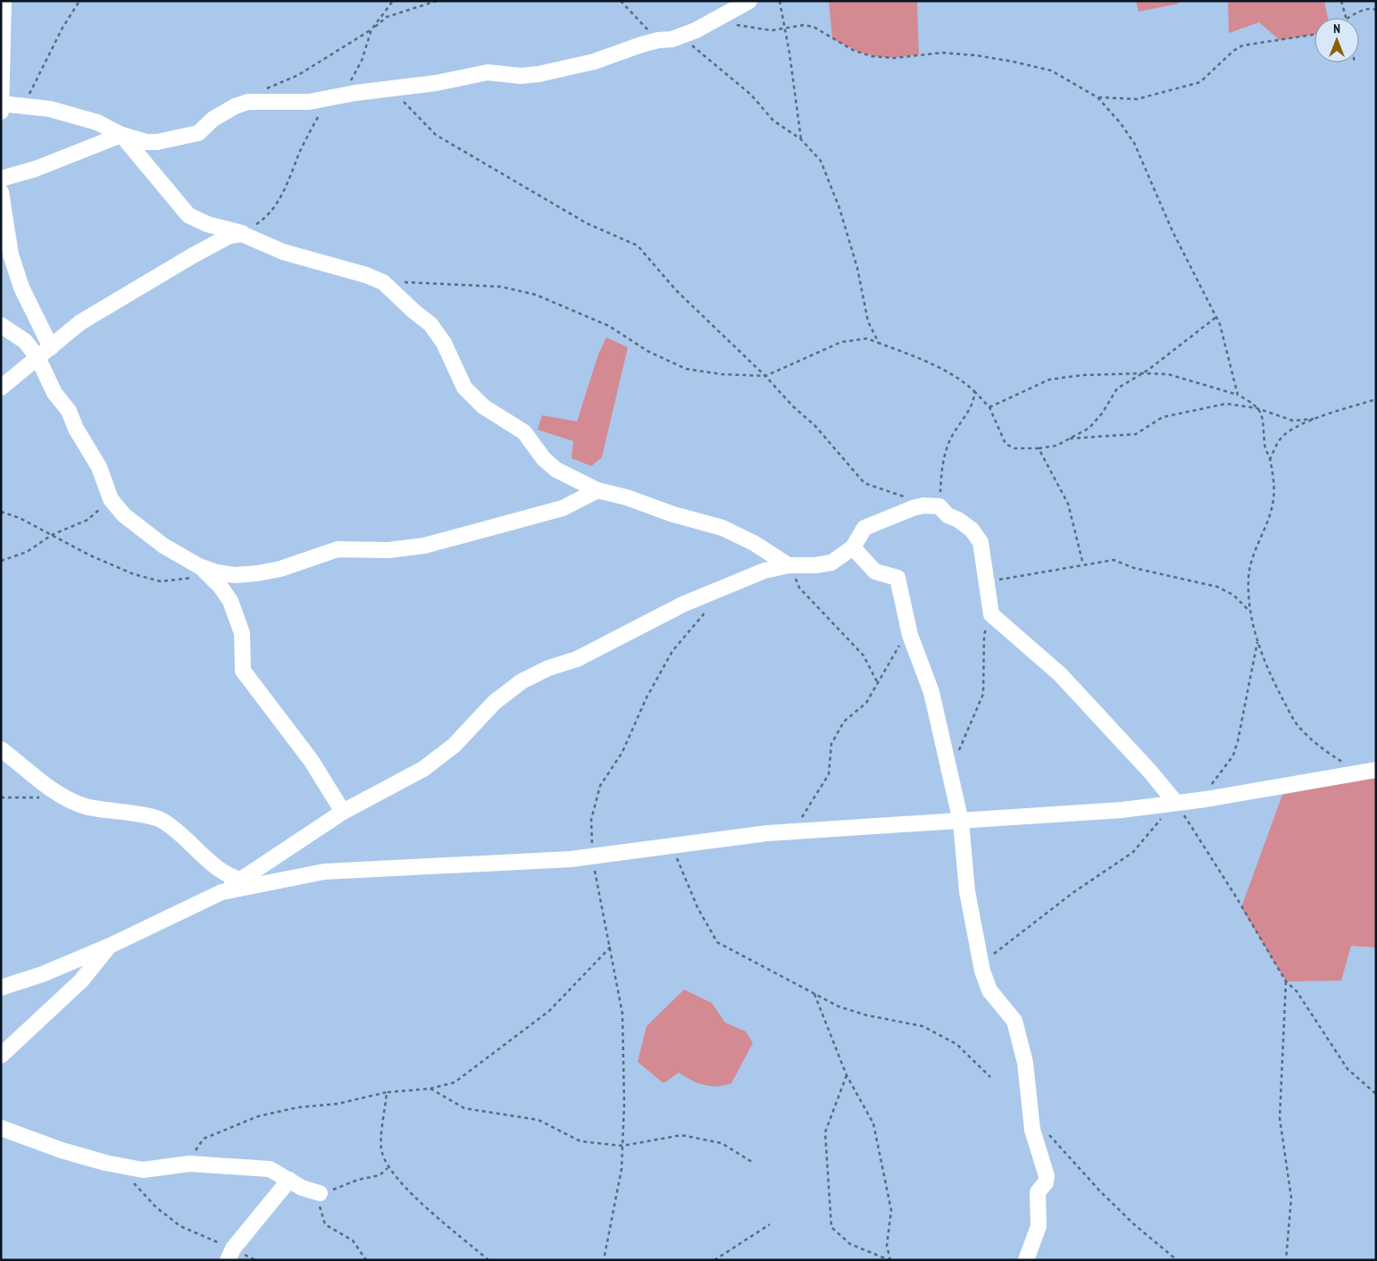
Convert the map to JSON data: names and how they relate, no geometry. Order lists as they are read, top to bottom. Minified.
{"north":"top"}
